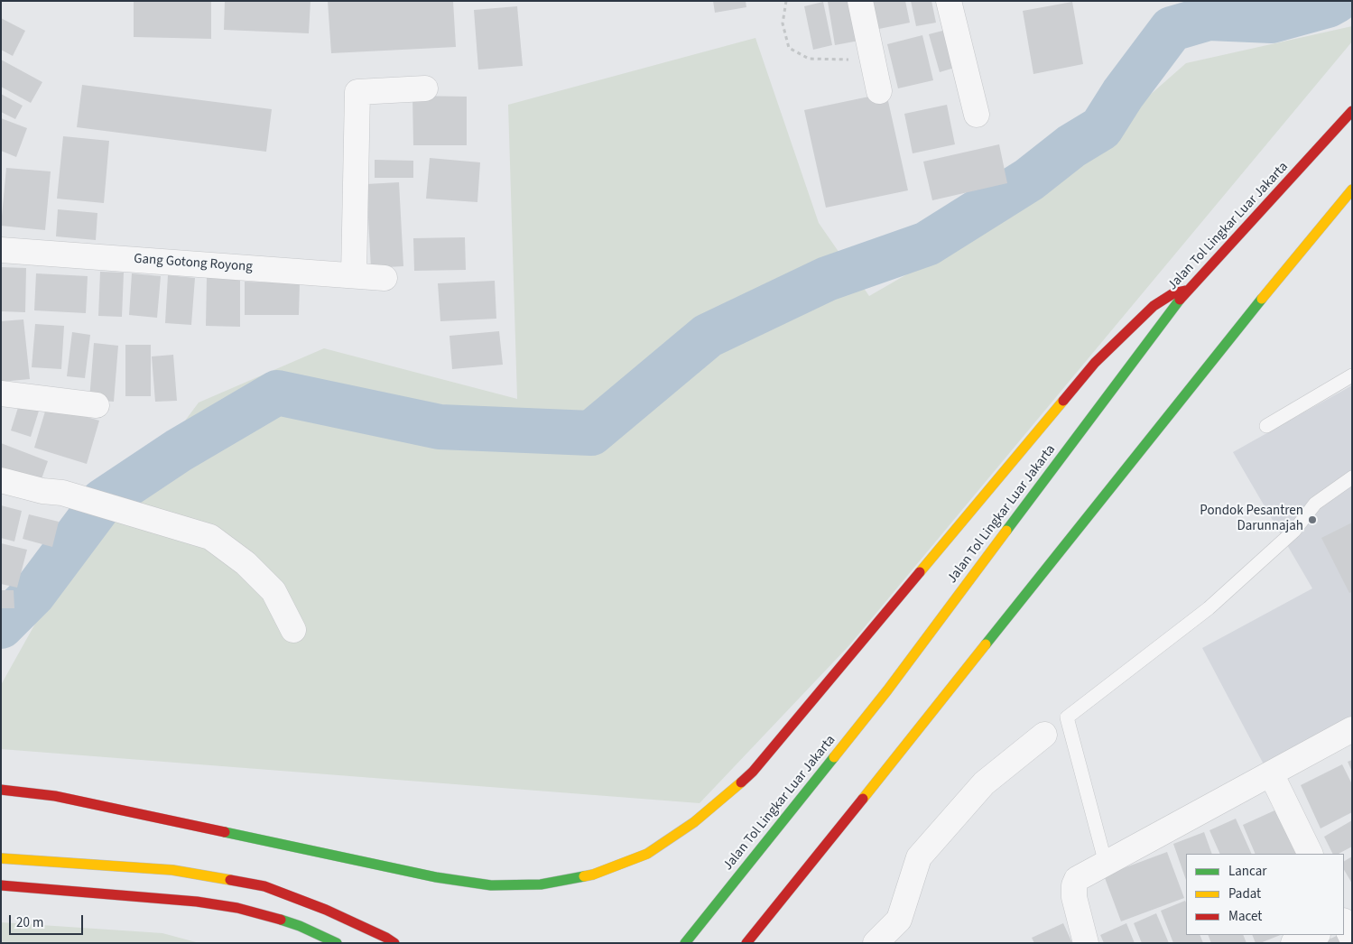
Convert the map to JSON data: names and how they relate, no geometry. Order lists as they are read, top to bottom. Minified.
{"streets":{"highway":["Jalan Tol Lingkar Luar Jakarta"],"street":["Gang Gotong Royong"]},"places":["Pondok Pesantren Darunnajah"],"legend":["Lancar","Padat","Macet"],"scale_bar":"20 m"}
